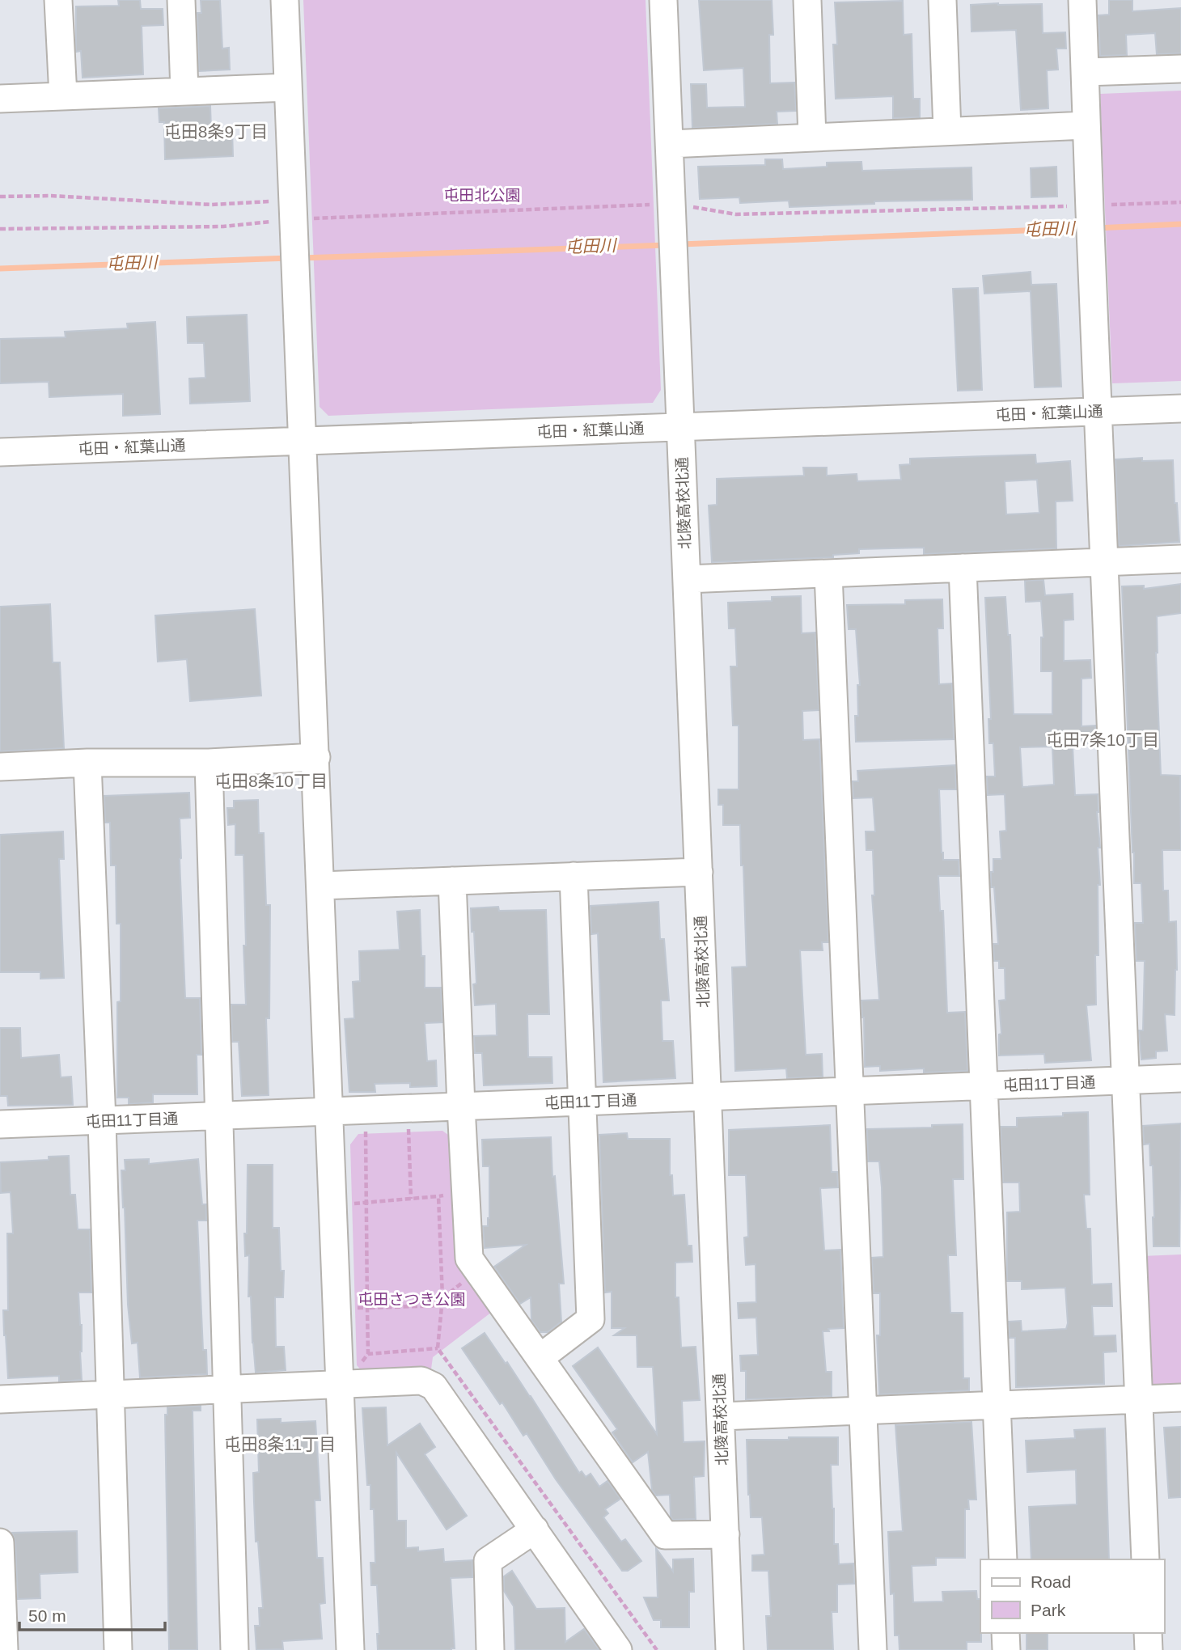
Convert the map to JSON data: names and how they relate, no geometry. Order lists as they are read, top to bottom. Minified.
{"streets":{"street":["屯田・紅葉山通","北陵高校北通","屯田11丁目通"]},"crossings":[["屯田・紅葉山通","北陵高校北通"],["北陵高校北通","屯田11丁目通"]],"districts":["屯田8条9丁目","屯田7条10丁目","屯田8条10丁目","屯田8条11丁目"],"water":["屯田川"],"parks":["屯田北公園","屯田さつき公園"],"legend":["Road","Park"],"scale_bar":"50 m"}
